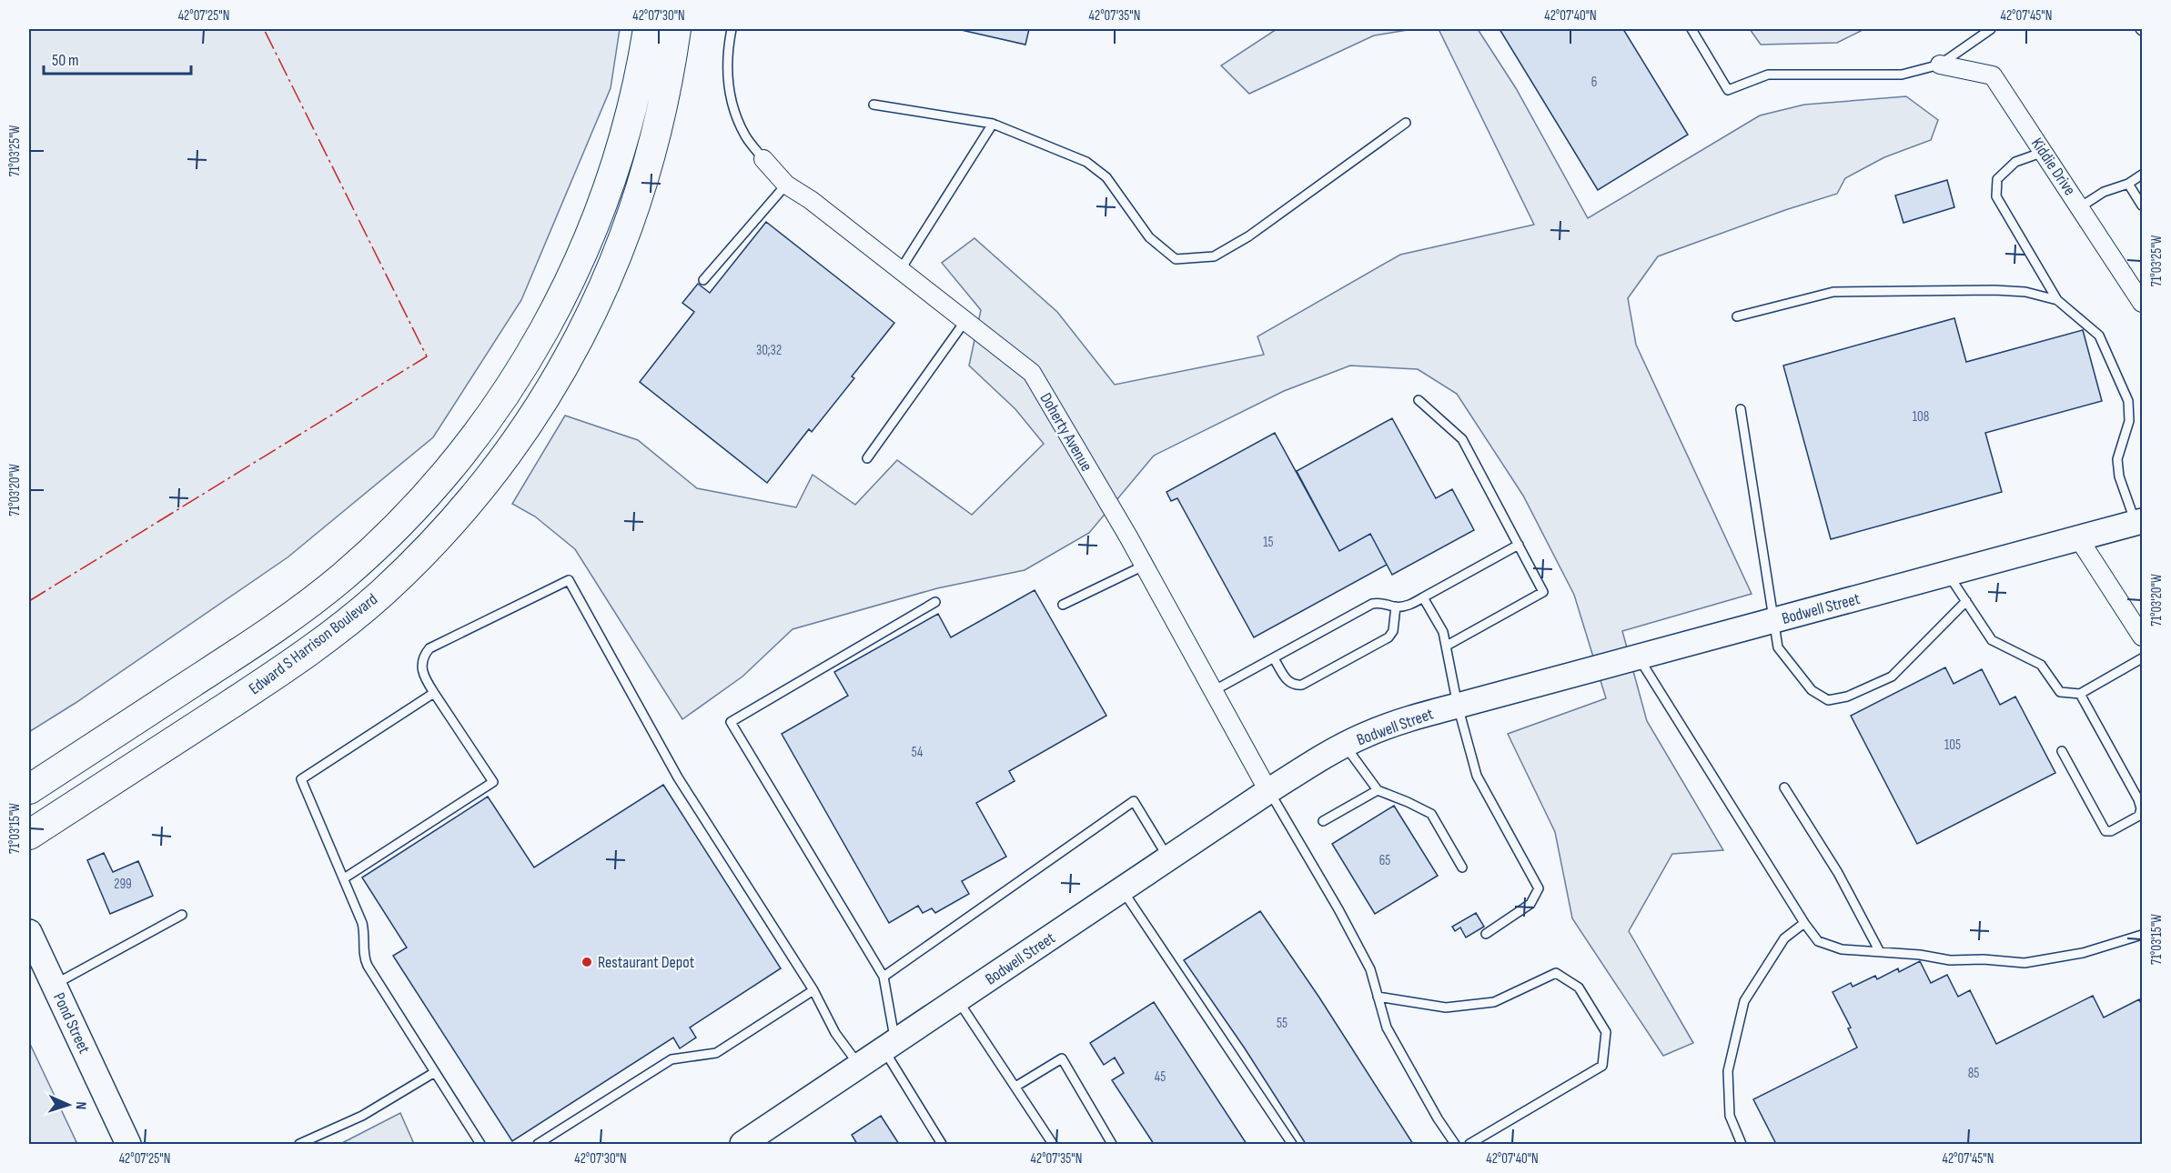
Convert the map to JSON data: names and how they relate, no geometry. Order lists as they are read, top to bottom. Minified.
{"streets":{"main road":["Edward S Harrison Boulevard"],"street":["Kiddie Drive","Doherty Avenue","Bodwell Street","Pond Street"]},"crossings":[["Doherty Avenue","Bodwell Street"]],"places":["Restaurant Depot"],"house_numbers":["6","30;32","108","15","105","54","65","299","55","85","45"],"scale_bar":"50 m","north":"right","coordinates":["42°07'25\"N","42°07'30\"N","42°07'35\"N","42°07'40\"N","42°07'45\"N","71°03'25\"W","71°03'20\"W","71°03'15\"W"]}
